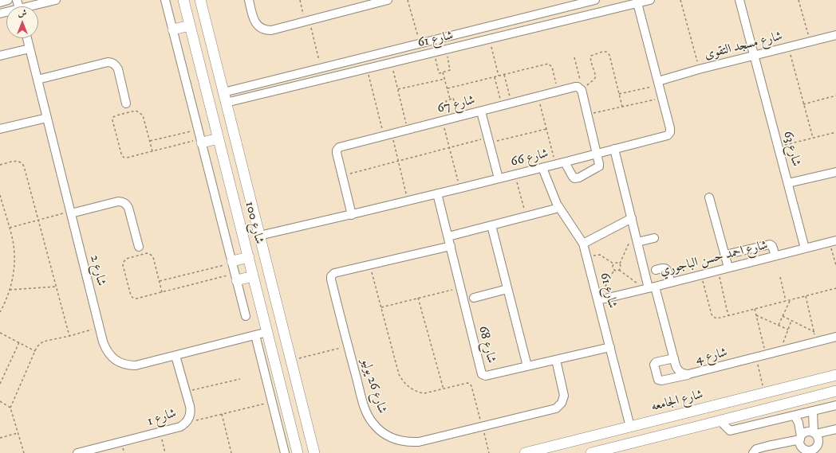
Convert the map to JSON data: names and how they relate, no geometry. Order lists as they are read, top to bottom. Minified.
{"streets":{"main road":["شارع 100","شارع الجامعه"],"street":["شارع 61","شارع مسجد التقوى","شارع 67","شارع 63","شارع 66","شارع احمد حسن الباجوري","شارع 2","شارع 68","شارع 4","شارع 26 يوليو","شارع 1"]},"crossings":[["شارع 61","شارع 66"],["شارع 61","شارع 100"],["شارع 61","شارع احمد حسن الباجوري"],["شارع 61","شارع 68"],["شارع 61","شارع الجامعه"],["شارع مسجد التقوى","شارع 63"],["شارع مسجد التقوى","شارع 66"],["شارع 67","شارع 66"],["شارع 63","شارع احمد حسن الباجوري"],["شارع 66","شارع 100"],["شارع 66","شارع 68"],["شارع 66","شارع 4"],["شارع 100","شارع 2"],["شارع احمد حسن الباجوري","شارع 4"],["شارع 2","شارع 1"],["شارع 68","شارع 26 يوليو"]],"north":"top"}
